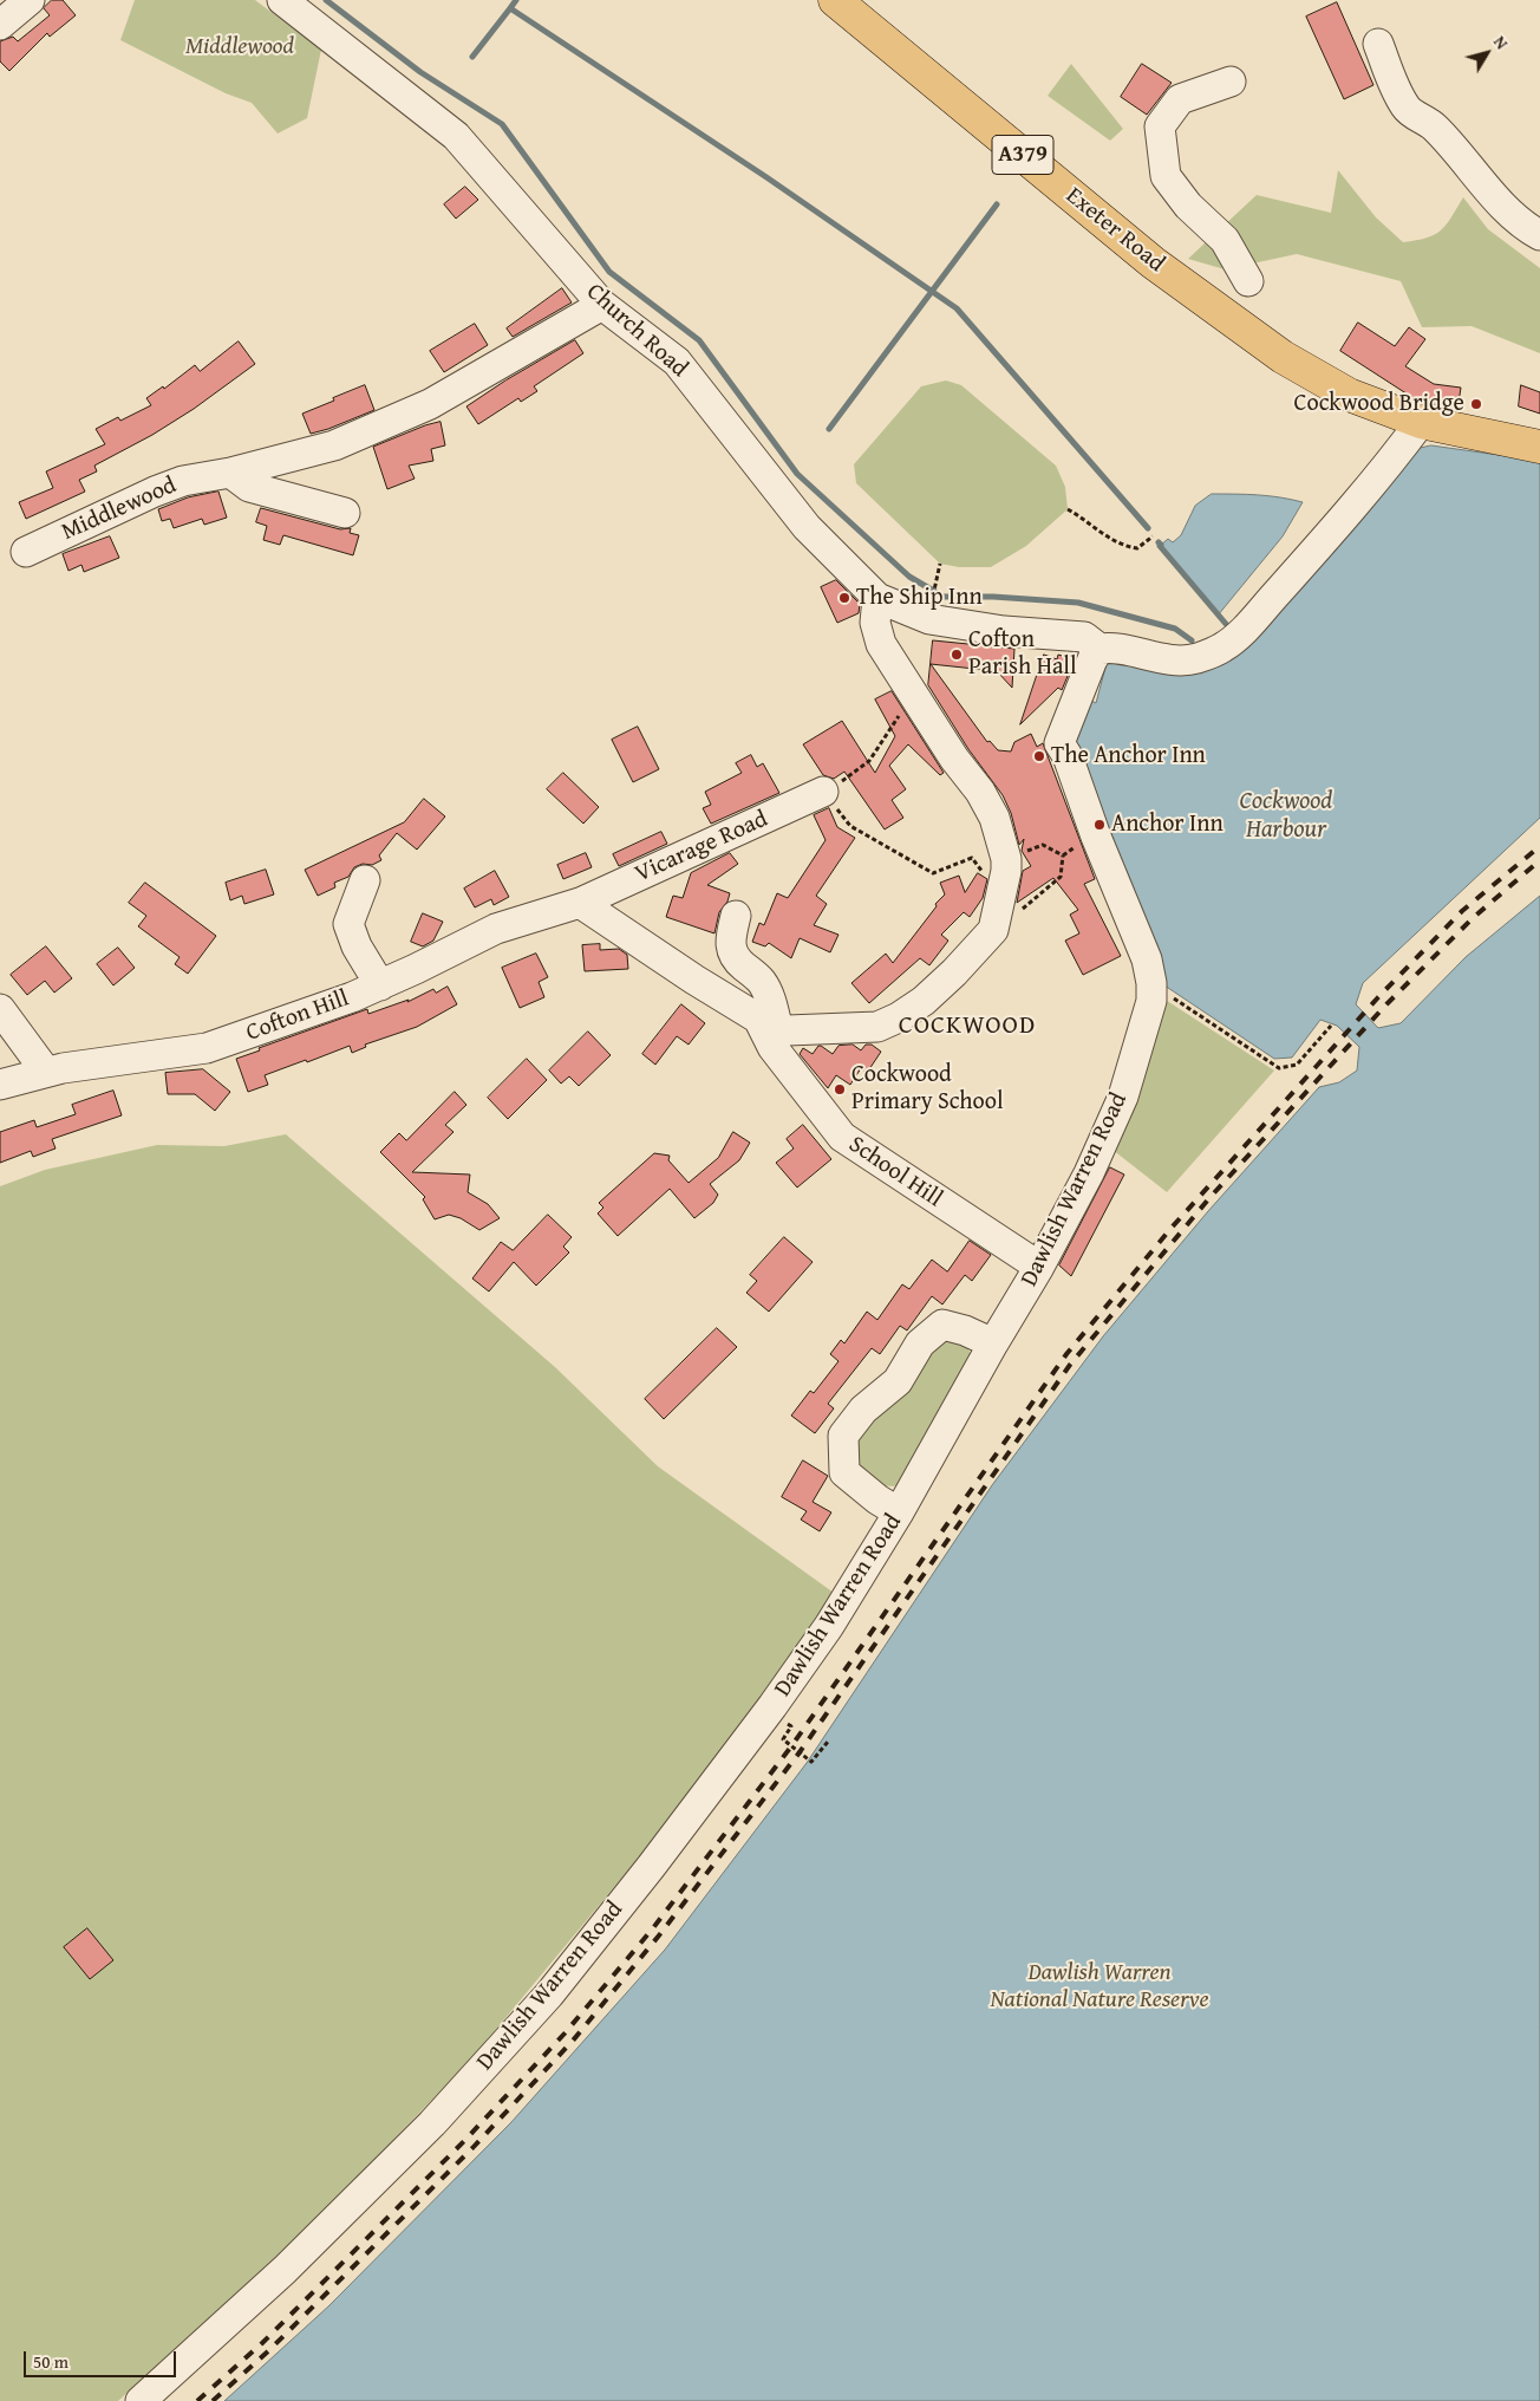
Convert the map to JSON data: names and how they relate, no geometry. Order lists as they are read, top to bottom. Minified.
{"streets":{"main road":["A379","Exeter Road"],"street":["Church Road","Middlewood","Vicarage Road","Cofton Hill","School Hill","Dawlish Warren Road"]},"crossings":[["A379","Exeter Road"],["Church Road","Middlewood"],["Church Road","Dawlish Warren Road"],["Vicarage Road","Cofton Hill"],["School Hill","Dawlish Warren Road"]],"districts":["COCKWOOD"],"water":["Cockwood Harbour"],"parks":["Middlewood","Dawlish Warren National Nature Reserve"],"places":["Cockwood Bridge","The Ship Inn","Cofton Parish Hall","The Anchor Inn","Anchor Inn","Cockwood Primary School"],"scale_bar":"50 m","north":"top right"}
